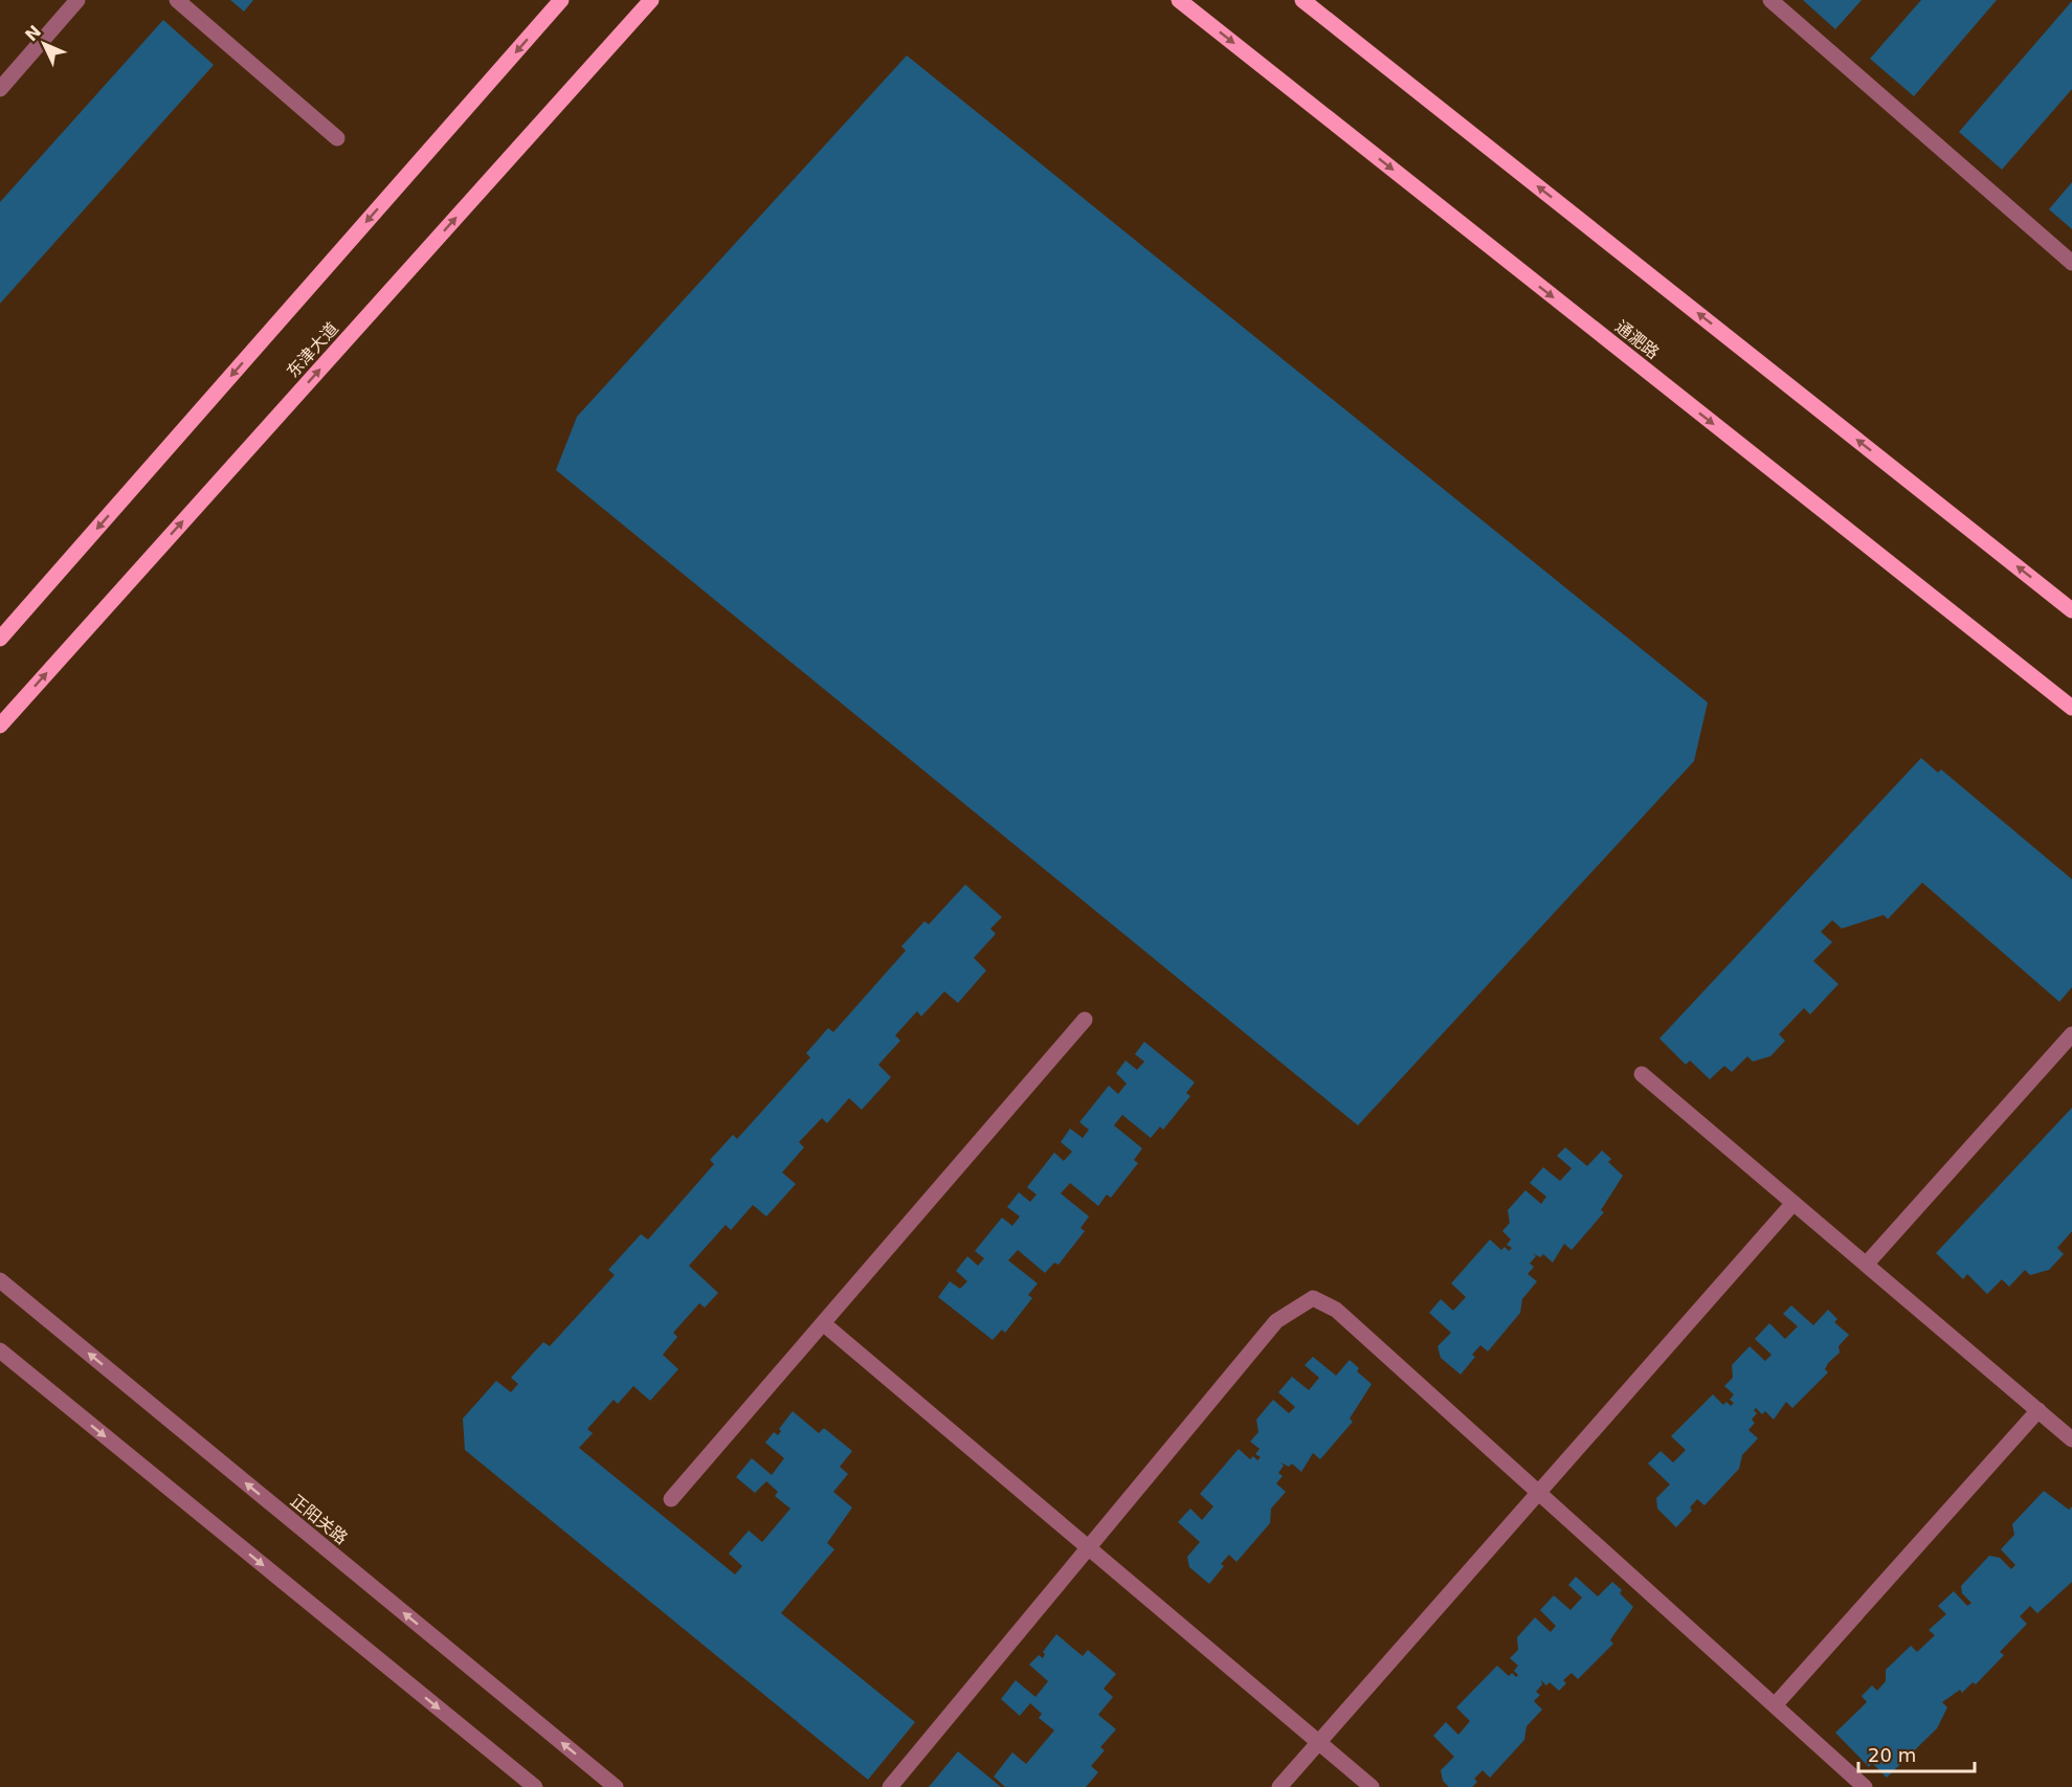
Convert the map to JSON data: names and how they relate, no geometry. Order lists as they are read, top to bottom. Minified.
{"streets":{"main road":["通淝路","东津大道"],"street":["正阳关路"]},"scale_bar":"20 m","north":"top left"}
